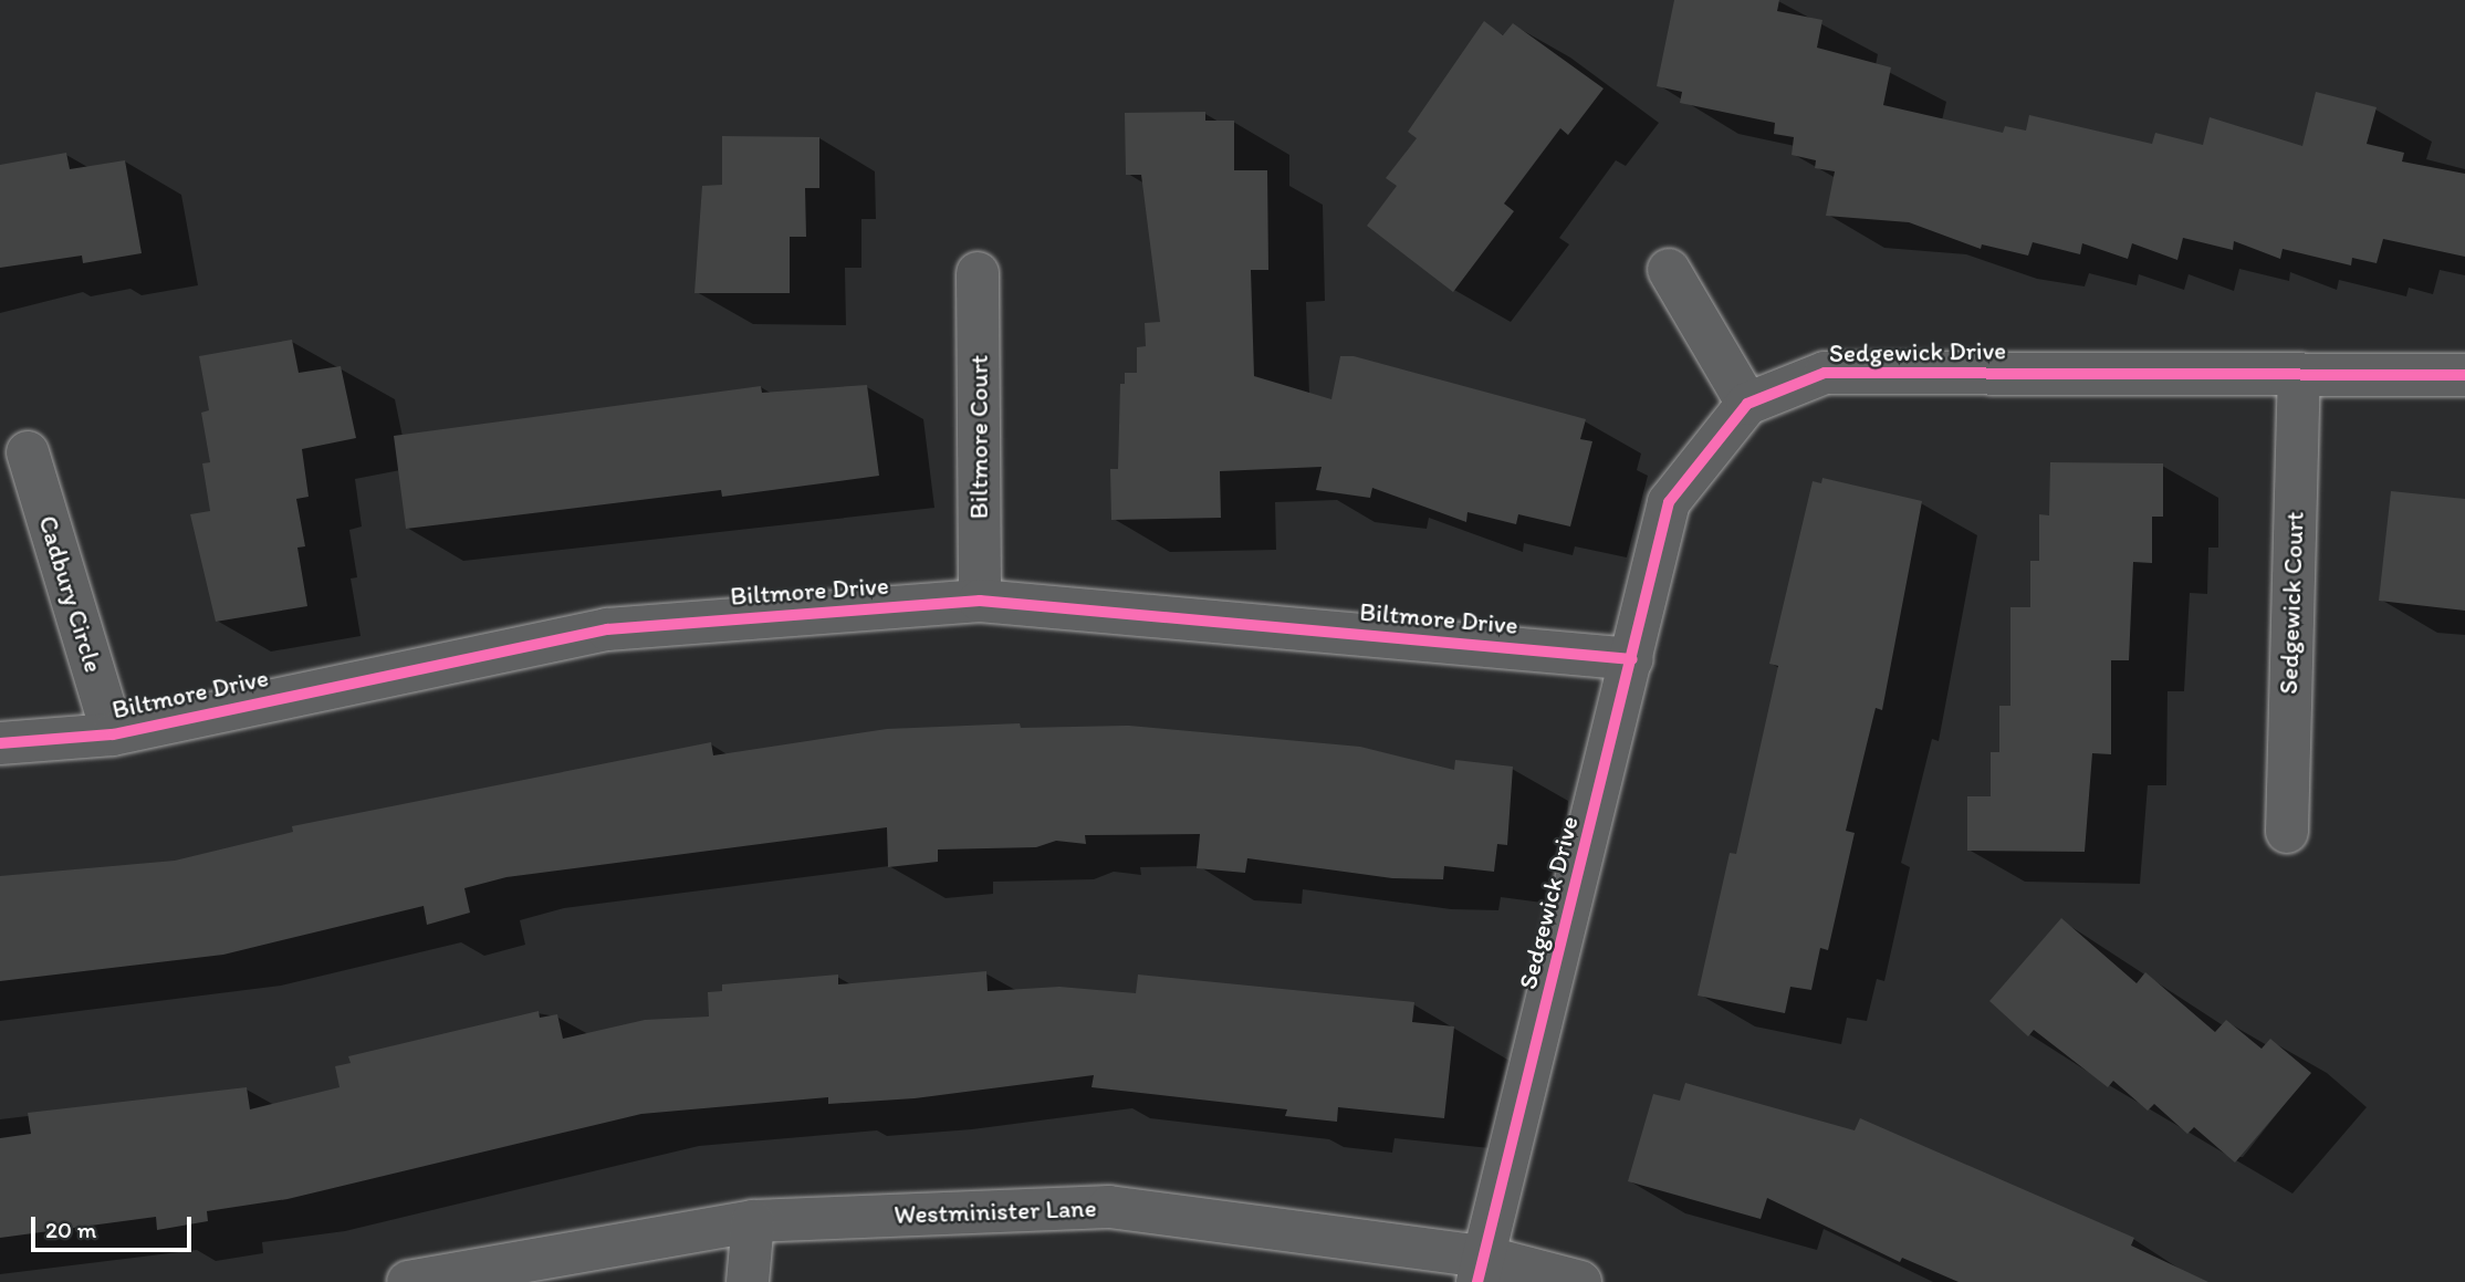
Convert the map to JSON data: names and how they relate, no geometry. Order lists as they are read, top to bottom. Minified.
{"streets":{"street":["Sedgewick Drive","Biltmore Court","Biltmore Drive","Cadbury Circle","Sedgewick Court","Westminister Lane"]},"crossings":[["Sedgewick Drive","Biltmore Drive"],["Sedgewick Drive","Sedgewick Court"],["Sedgewick Drive","Westminister Lane"],["Biltmore Court","Biltmore Drive"],["Biltmore Drive","Cadbury Circle"]],"scale_bar":"20 m"}
